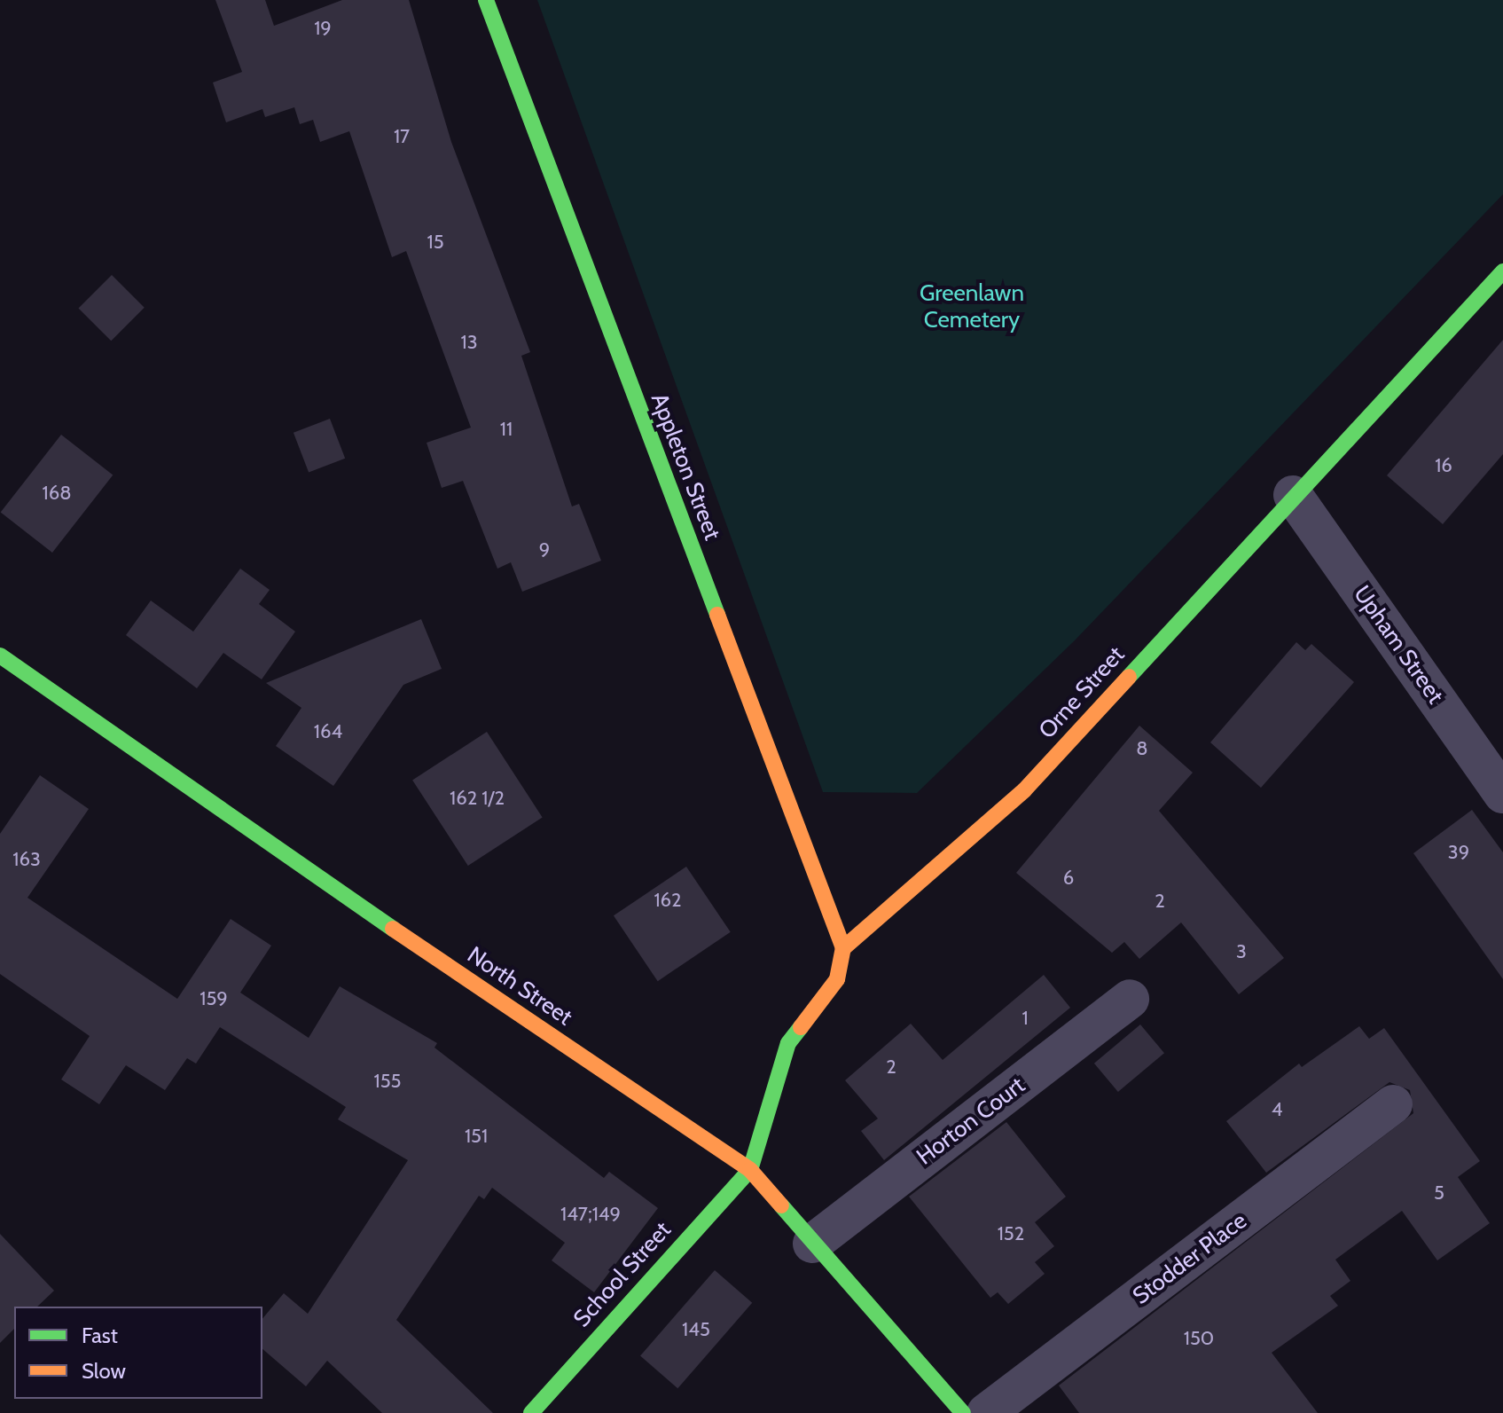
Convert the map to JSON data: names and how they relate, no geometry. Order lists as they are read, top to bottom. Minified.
{"streets":{"main road":["Appleton Street","Orne Street","North Street","School Street"],"street":["Upham Street","Horton Court","Stodder Place"]},"crossings":[["Appleton Street","Orne Street"],["Upham Street","Orne Street"],["North Street","Horton Court"],["North Street","School Street"]],"parks":["Greenlawn Cemetery"],"house_numbers":["19","17","15","13","11","16","168","9","164","8","162 1/2","39","163","6","162","2","3","159","1","2","155","4","151","5","147;149","152","145","150"],"legend":["Fast","Slow"]}
